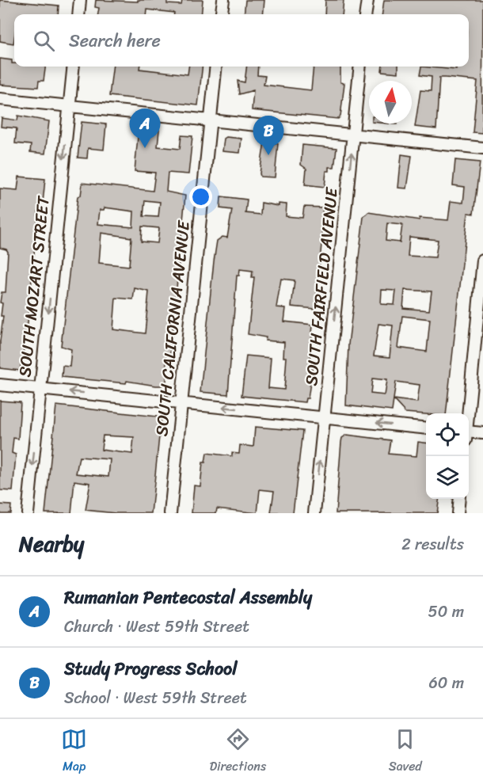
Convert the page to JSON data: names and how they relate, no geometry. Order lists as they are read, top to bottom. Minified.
{"streets":{"street":["SOUTH MOZART STREET","SOUTH FAIRFIELD AVENUE","SOUTH CALIFORNIA AVENUE"]},"one_way":["SOUTH MOZART STREET","SOUTH FAIRFIELD AVENUE"],"north":"top","page":{"search":"Search here","pins":["A","B"],"heading":["Nearby","2 results"],"list":[{"mark":"A","name":"Rumanian Pentecostal Assembly","note":"Church · West 59th Street","value":"50 m"},{"mark":"B","name":"Study Progress School","note":"School · West 59th Street","value":"60 m"}],"nav":["Map","Directions","Saved"]}}
